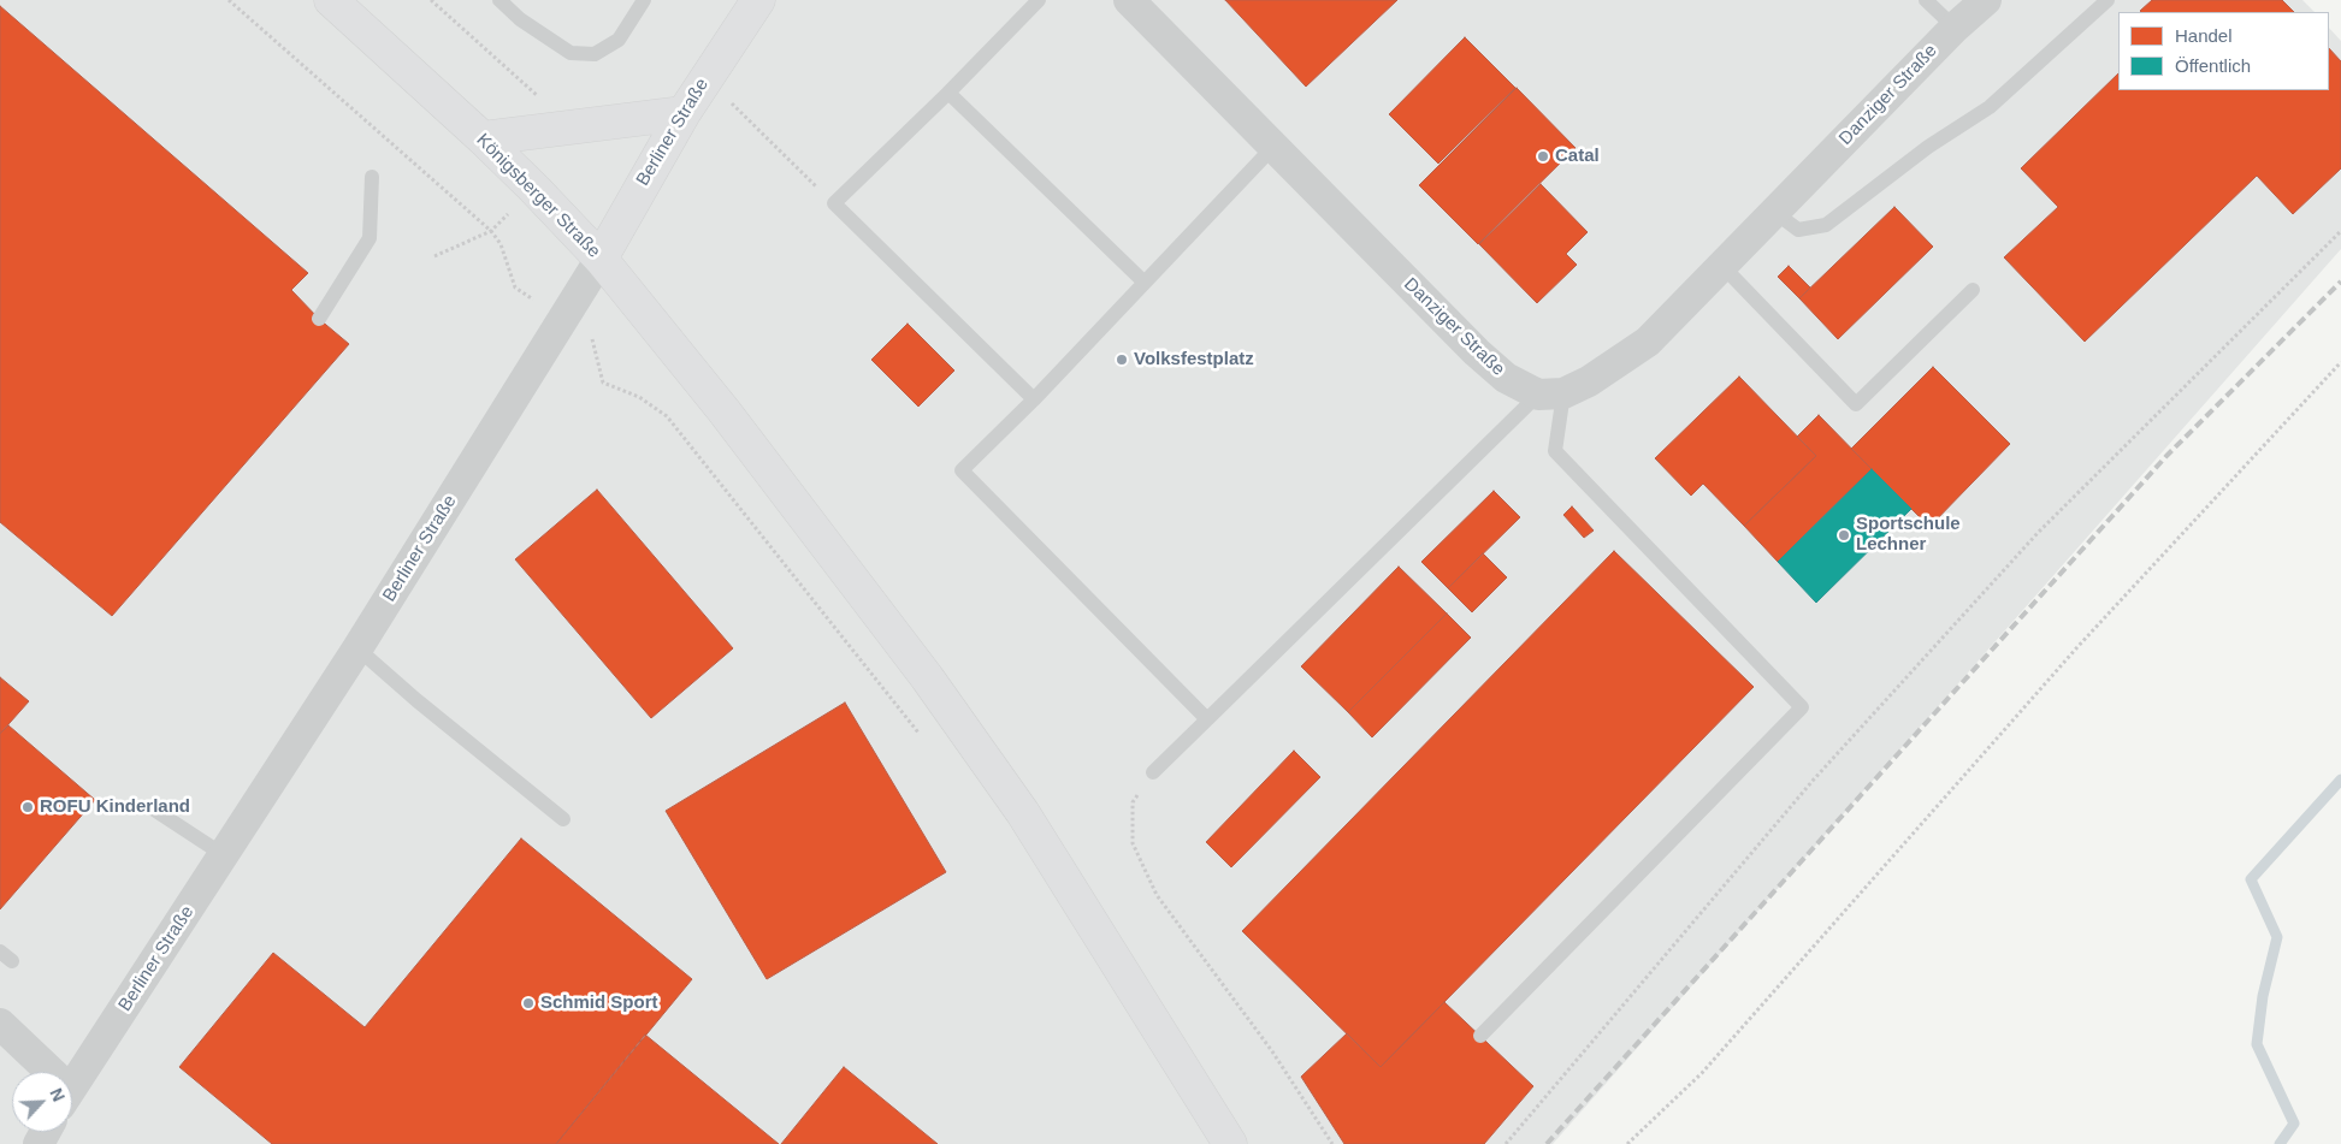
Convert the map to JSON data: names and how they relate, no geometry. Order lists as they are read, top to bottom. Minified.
{"streets":{"main road":["Berliner Straße","Königsberger Straße"],"street":["Danziger Straße"]},"crossings":[["Berliner Straße","Königsberger Straße"]],"places":["Catal","Volksfestplatz","Sportschule Lechner","ROFU Kinderland","Schmid Sport"],"legend":["Handel","Öffentlich"],"north":"top right"}
